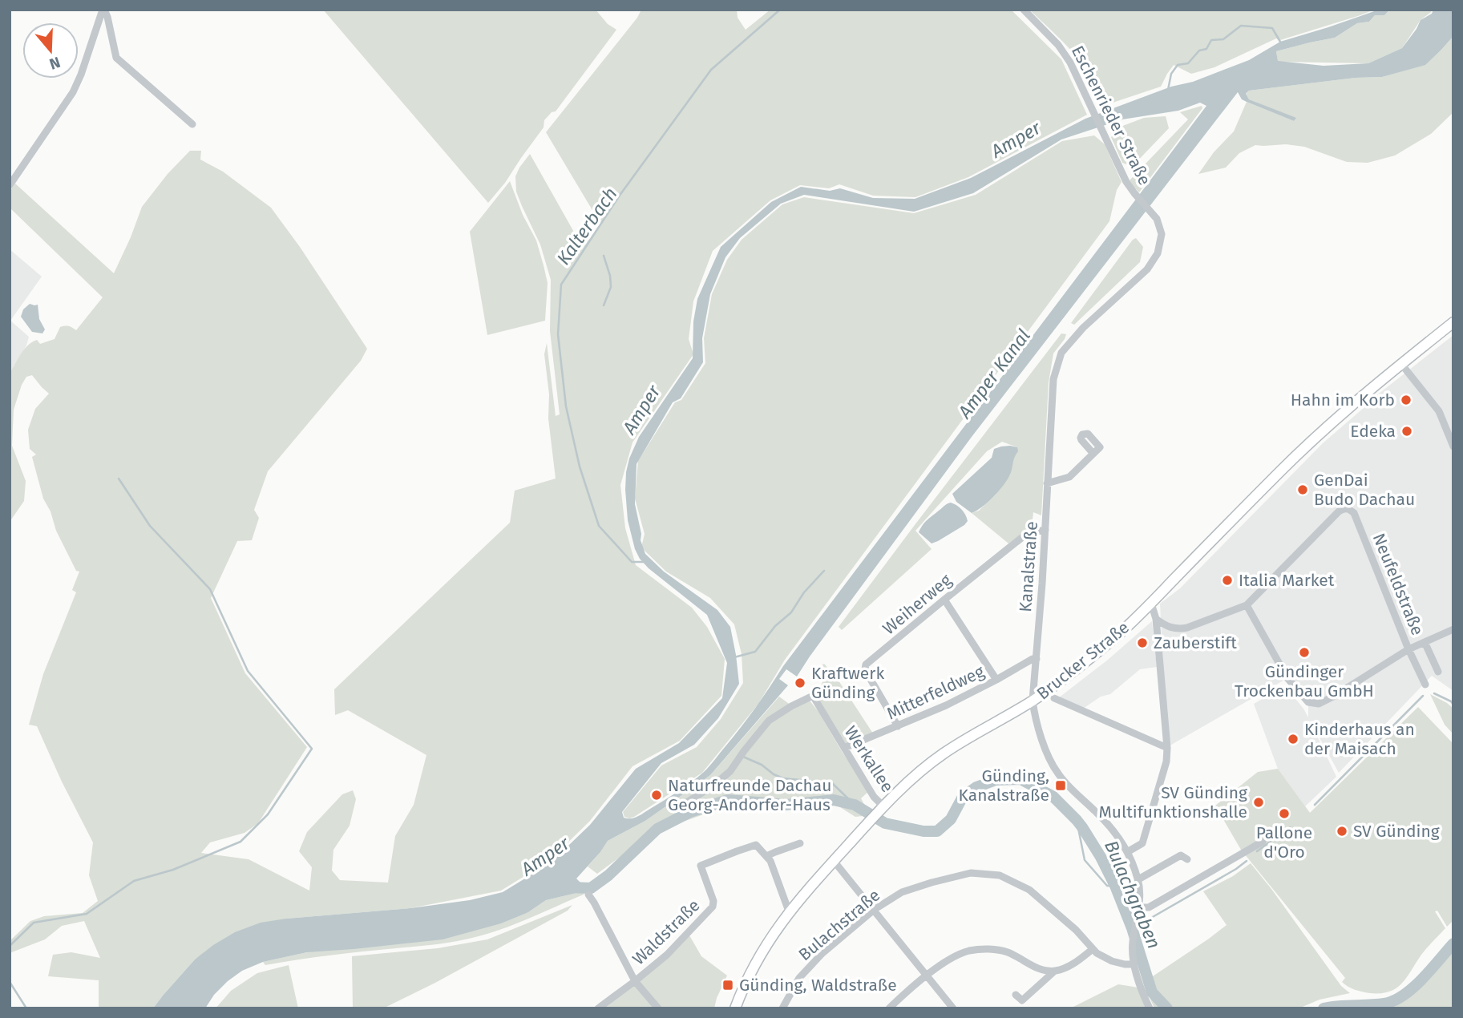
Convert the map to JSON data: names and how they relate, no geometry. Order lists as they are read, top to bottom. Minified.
{"streets":{"main road":["Brucker Straße"],"street":["Eschenrieder Straße","Kanalstraße","Neufeldstraße","Weiherweg","Mitterfeldweg","Werkallee","Bulachstraße","Waldstraße"]},"crossings":[["Eschenrieder Straße","Kanalstraße"],["Kanalstraße","Weiherweg"],["Kanalstraße","Brucker Straße"],["Kanalstraße","Mitterfeldweg"],["Weiherweg","Mitterfeldweg"],["Brucker Straße","Werkallee"],["Mitterfeldweg","Werkallee"]],"water":["Amper","Kalterbach","Amper Kanal","Bulachgraben"],"places":{"other":["Hahn im Korb","Edeka","GenDai Budo Dachau","Italia Market","Zauberstift","Gündinger Trockenbau GmbH","Kraftwerk Günding","Kinderhaus an der Maisach","Naturfreunde Dachau Georg-Andorfer-Haus","SV Günding Multifunktionshalle","Pallone d'Oro","SV Günding"],"transit":["Günding, Kanalstraße","Günding, Waldstraße"]},"north":"bottom"}
